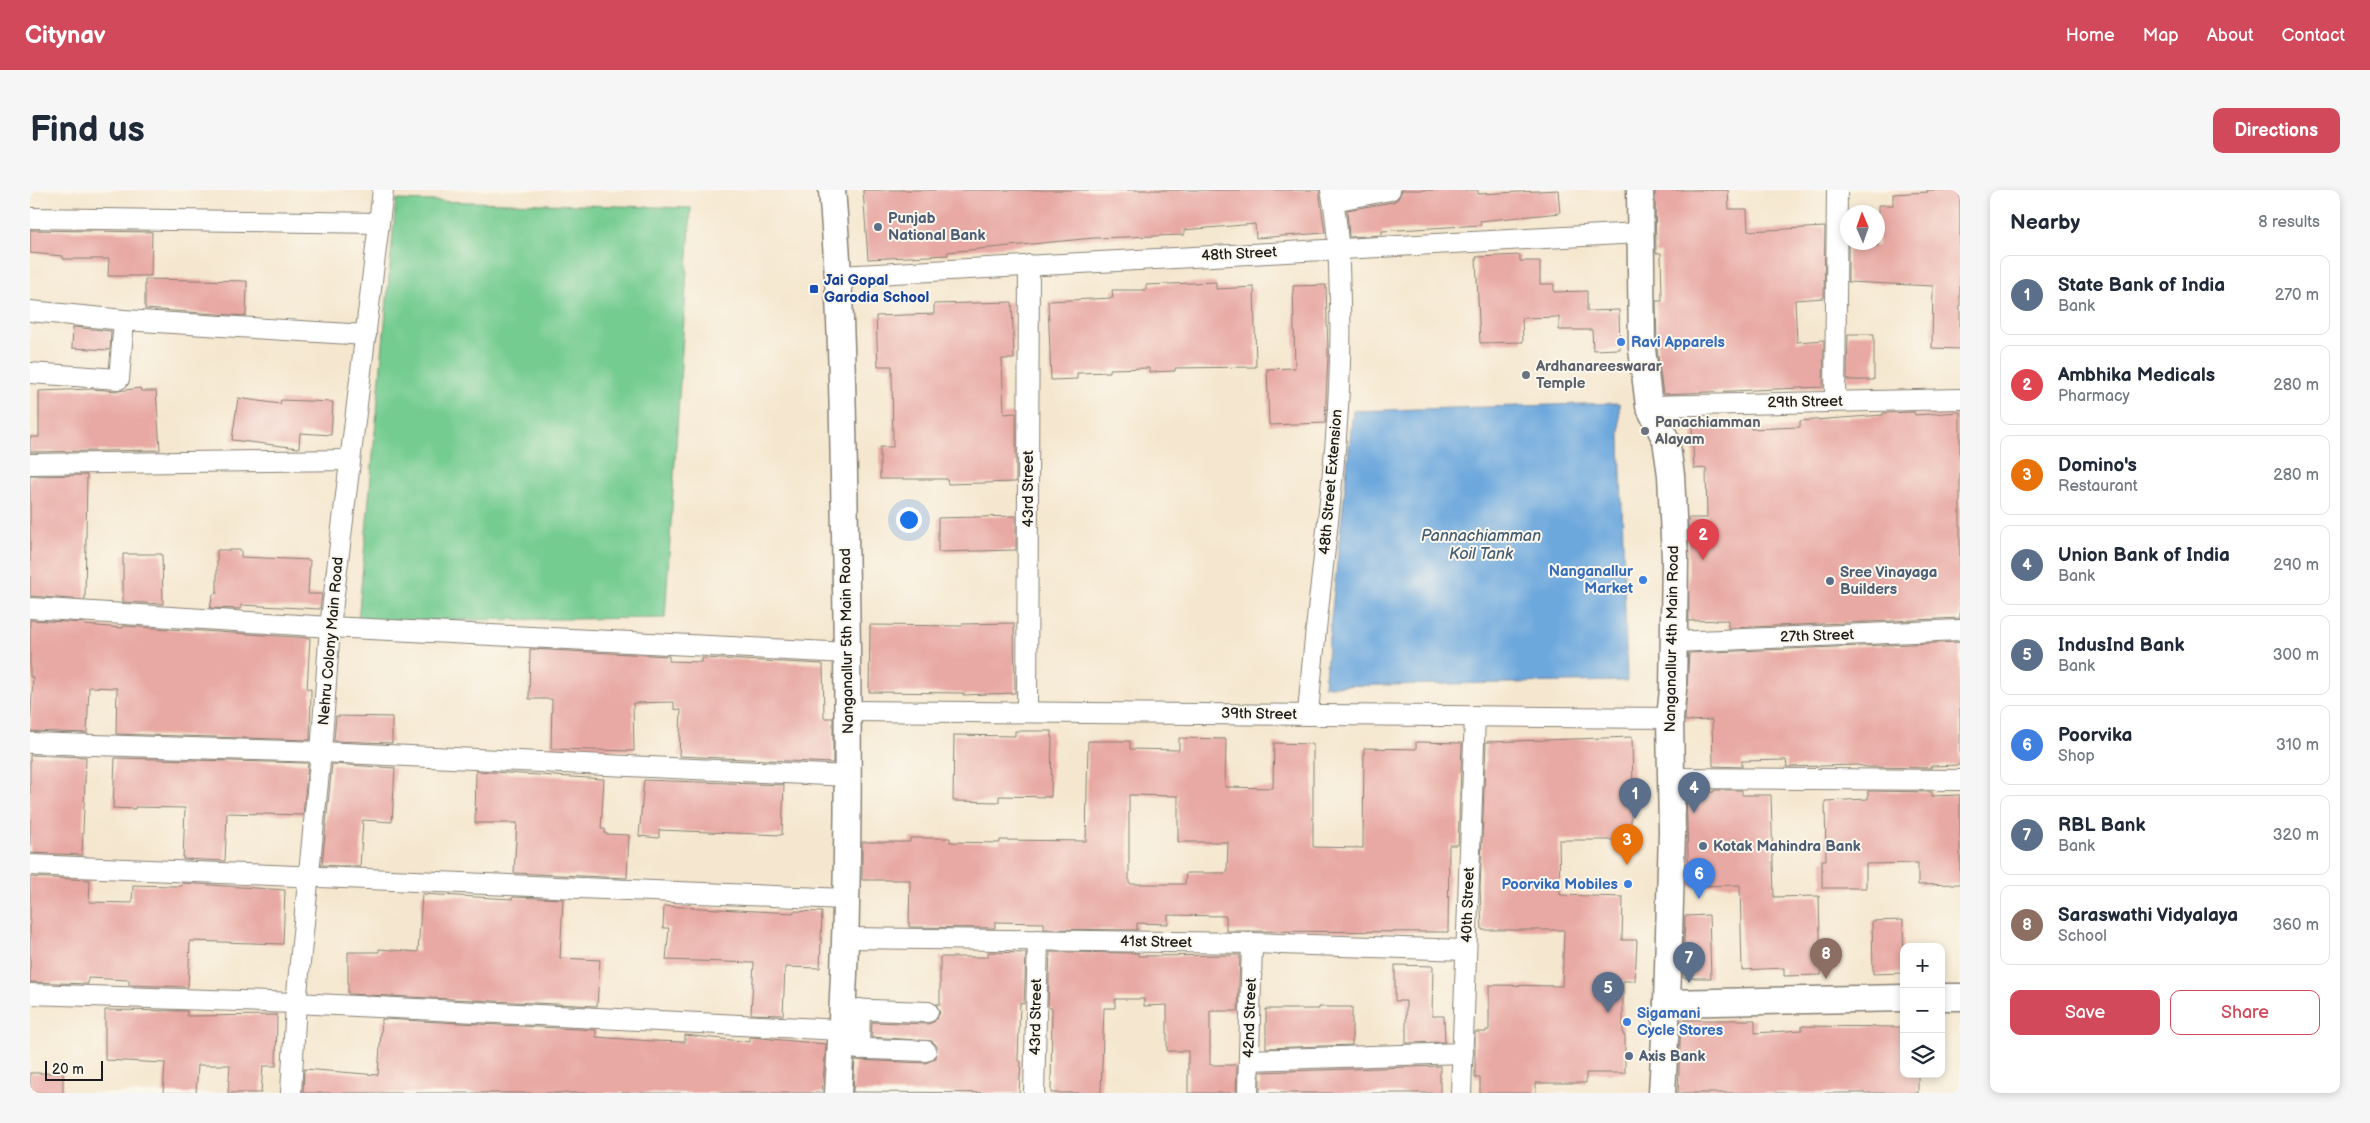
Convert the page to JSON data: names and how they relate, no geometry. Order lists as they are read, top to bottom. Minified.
{"streets":{"street":["48th Street","29th Street","48th Street Extension","43rd Street","27th Street","Nanganallur 4th Main Road","Nehru Colony Main Road","Nanganallur 5th Main Road","39th Street","40th Street","41st Street","42nd Street"]},"crossings":[["48th Street","48th Street Extension"],["48th Street","43rd Street"],["48th Street","Nanganallur 4th Main Road"],["48th Street","Nanganallur 5th Main Road"],["29th Street","Nanganallur 4th Main Road"],["48th Street Extension","39th Street"],["43rd Street","39th Street"],["43rd Street","41st Street"],["27th Street","Nanganallur 4th Main Road"],["Nanganallur 4th Main Road","39th Street"],["Nanganallur 5th Main Road","39th Street"],["Nanganallur 5th Main Road","41st Street"],["39th Street","40th Street"],["40th Street","41st Street"],["41st Street","42nd Street"]],"water":["Pannachiamman Koil Tank"],"places":{"other":["Punjab National Bank","Ravi Apparels","Ardhanareeswarar Temple","Panachiamman Alayam","Nanganallur Market","Sree Vinayaga Builders","Kotak Mahindra Bank","Poorvika Mobiles","Sigamani Cycle Stores","Axis Bank"],"transit":["Jai Gopal Garodia School"]},"scale_bar":"20 m","north":"top","page":{"header":"Citynav","nav":["Home","Map","About","Contact"],"buttons":["Directions",["Save","Share"]],"title":"Find us","heading":["Nearby","8 results"],"list":[{"mark":"1","name":"State Bank of India","note":"Bank","value":"270 m"},{"mark":"2","name":"Ambhika Medicals","note":"Pharmacy","value":"280 m"},{"mark":"3","name":"Domino's","note":"Restaurant","value":"280 m"},{"mark":"4","name":"Union Bank of India","note":"Bank","value":"290 m"},{"mark":"5","name":"IndusInd Bank","note":"Bank","value":"300 m"},{"mark":"6","name":"Poorvika","note":"Shop","value":"310 m"},{"mark":"7","name":"RBL Bank","note":"Bank","value":"320 m"},{"mark":"8","name":"Saraswathi Vidyalaya","note":"School","value":"360 m"}],"pins":["2","4","1","3","6","8","7","5"],"map_buttons":["+","−"],"scale":"20 m"}}
